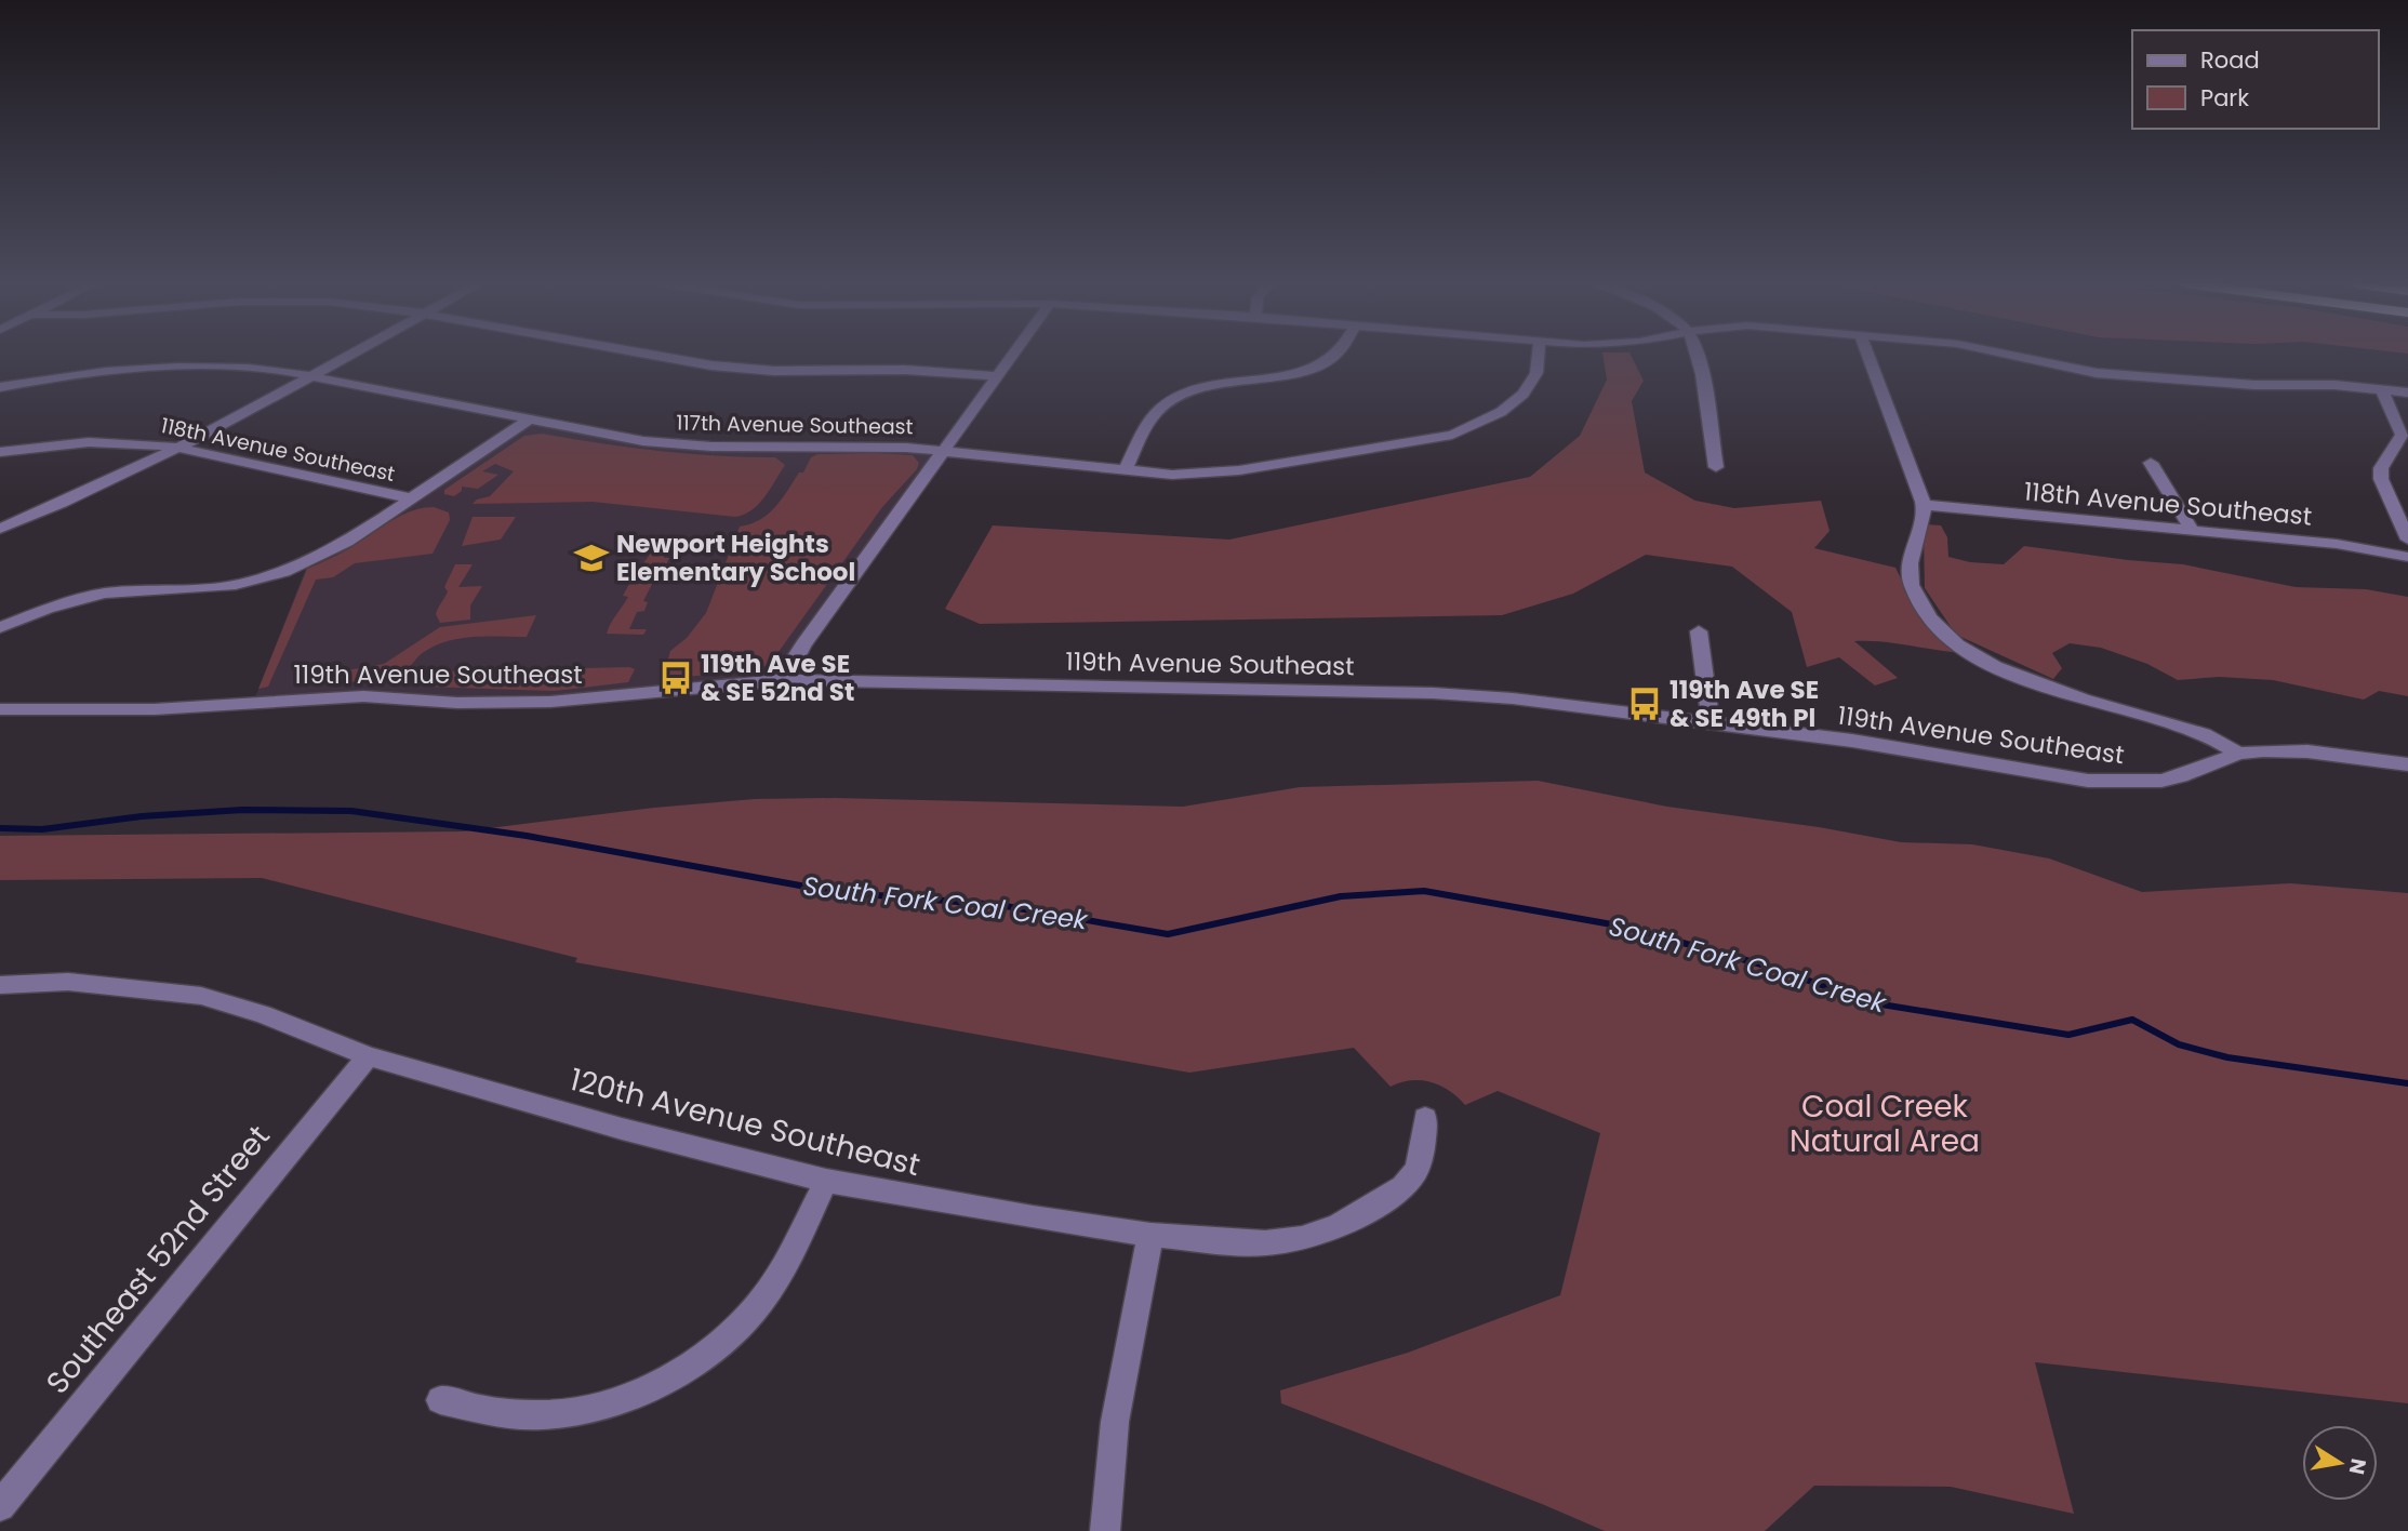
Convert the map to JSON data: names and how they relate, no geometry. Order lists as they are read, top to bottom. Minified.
{"streets":{"street":["117th Avenue Southeast","118th Avenue Southeast","119th Avenue Southeast","120th Avenue Southeast","Southeast 52nd Street"]},"crossings":[["120th Avenue Southeast","Southeast 52nd Street"]],"water":["South Fork Coal Creek"],"parks":["Coal Creek Natural Area"],"places":{"school or university":["Newport Heights Elementary School"],"bus stop":["119th Ave SE & SE 52nd St","119th Ave SE & SE 49th Pl"]},"legend":["Road","Park"],"north":"right"}
